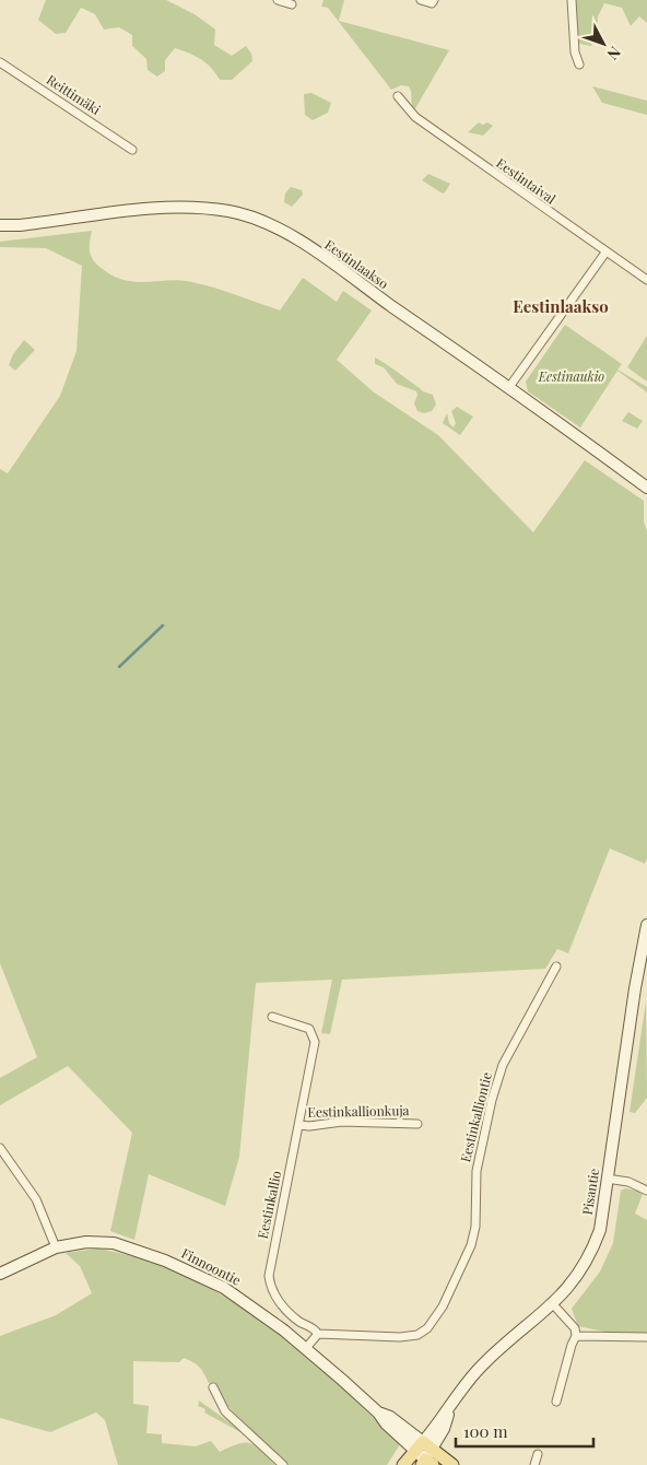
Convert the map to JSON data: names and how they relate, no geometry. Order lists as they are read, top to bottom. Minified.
{"streets":{"main road":["Finnoontie"],"street":["Reittimäki","Eestintaival","Eestinlaakso","Eestinkallionkuja","Eestinkalliontie","Pisantie","Eestinkallio"]},"crossings":[["Eestinkallionkuja","Eestinkallio"],["Eestinkalliontie","Eestinkallio"],["Pisantie","Finnoontie"]],"districts":["Eestinlaakso"],"parks":["Eestinaukio"],"scale_bar":"100 m","north":"bottom right"}
